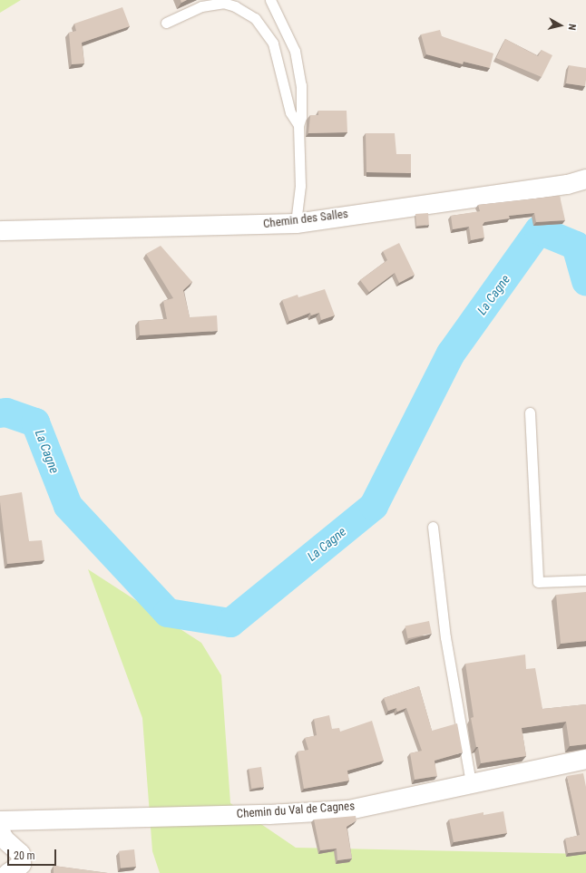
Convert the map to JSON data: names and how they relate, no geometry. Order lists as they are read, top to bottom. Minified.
{"streets":{"street":["Chemin des Salles","Chemin du Val de Cagnes"]},"water":["La Cagne"],"scale_bar":"20 m","north":"right"}
